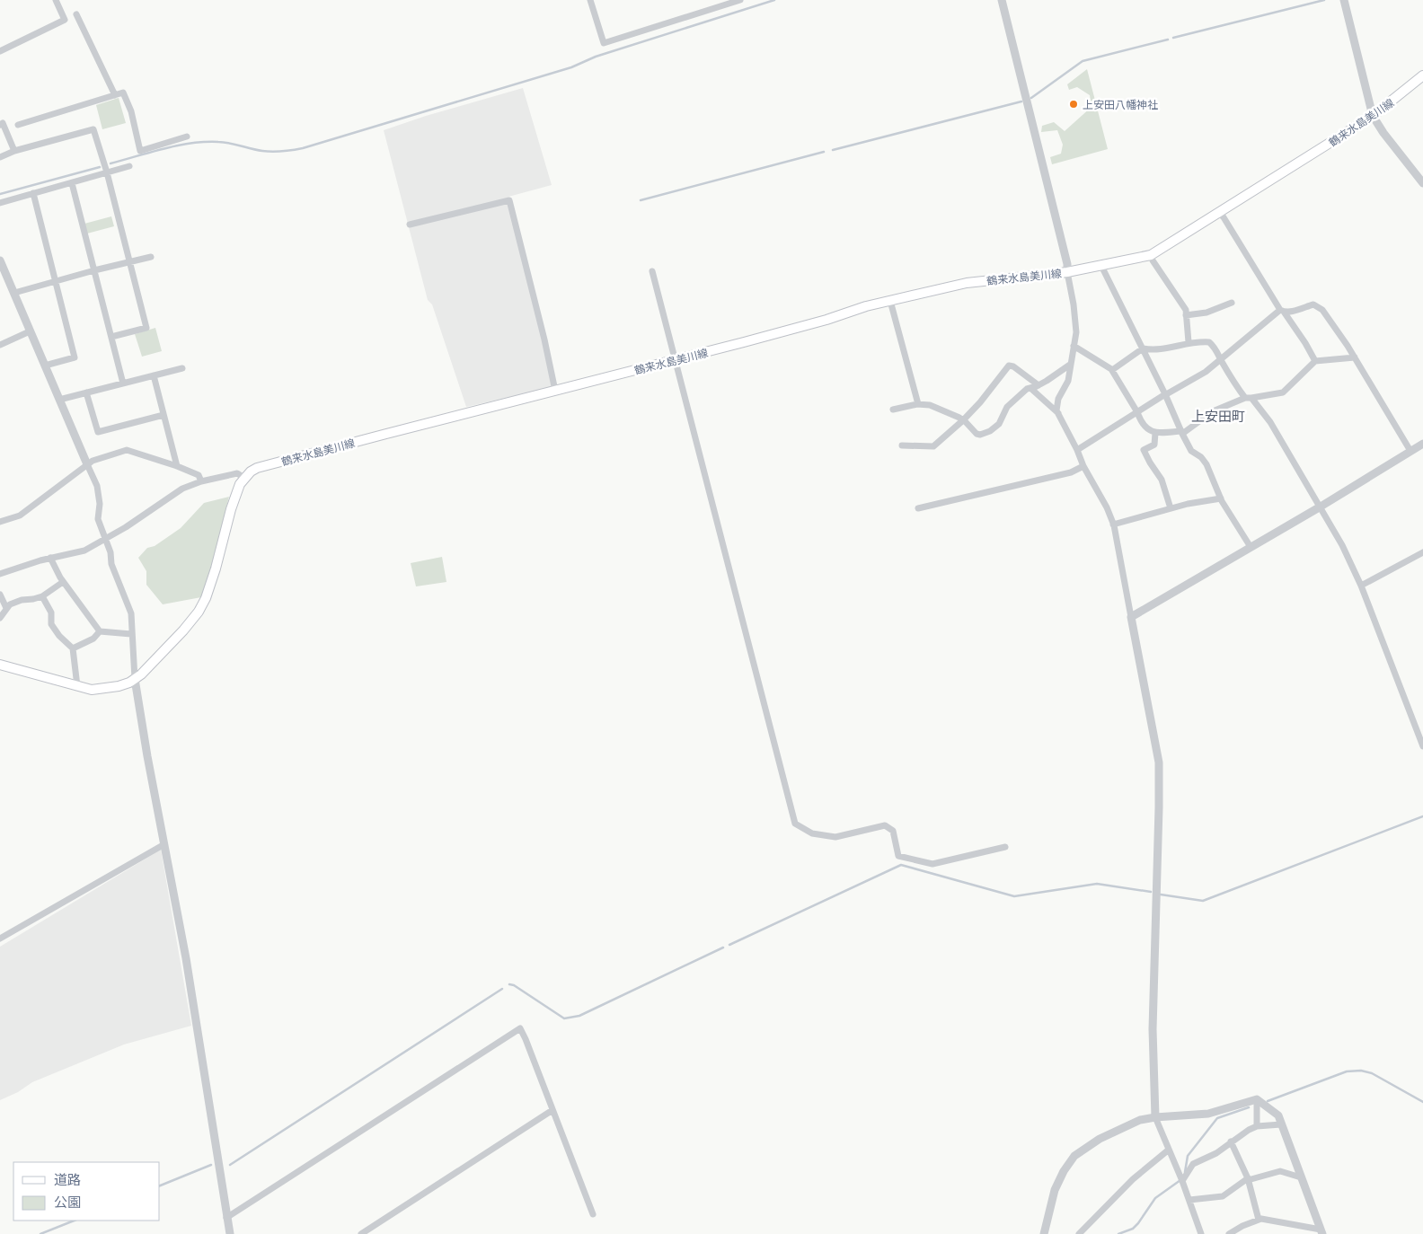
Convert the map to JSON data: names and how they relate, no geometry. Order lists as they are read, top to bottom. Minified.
{"streets":{"main road":["鶴来水島美川線"]},"districts":["上安田町"],"places":["上安田八幡神社"],"legend":["道路","公園"]}
